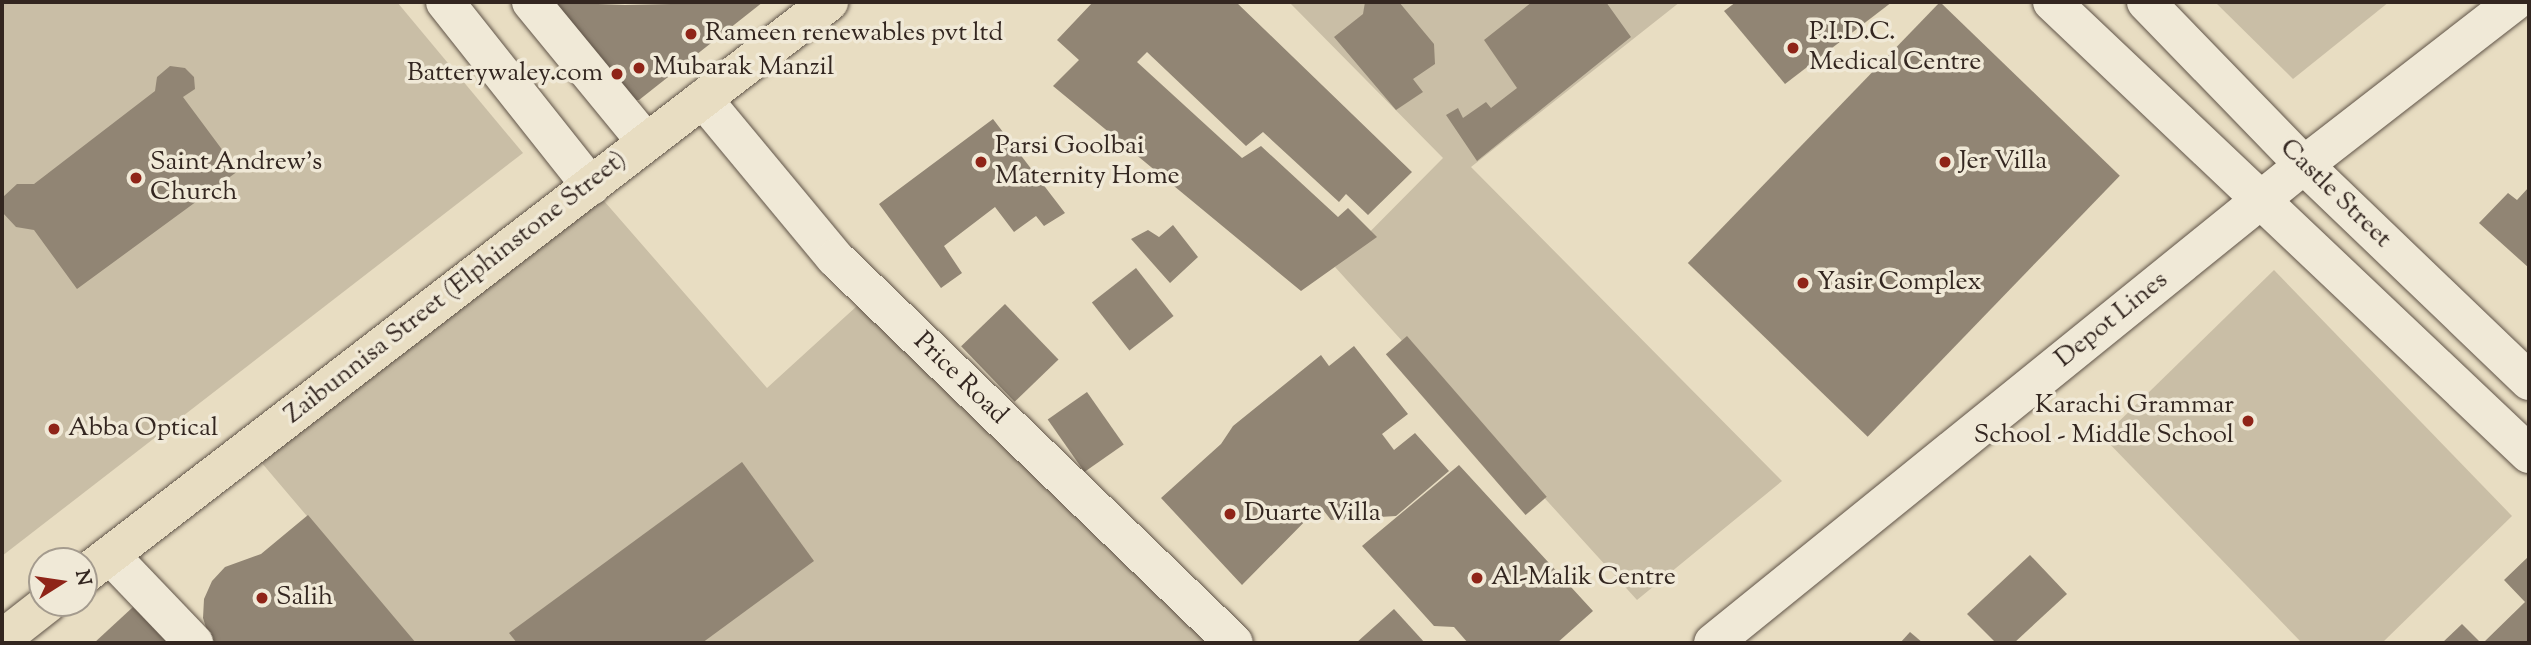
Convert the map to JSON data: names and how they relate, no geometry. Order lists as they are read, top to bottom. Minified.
{"streets":{"main road":["Zaibunnisa Street (Elphinstone Street)"],"street":["Castle Street","Depot Lines","Price Road"]},"crossings":[["Castle Street","Depot Lines"],["Zaibunnisa Street (Elphinstone Street)","Price Road"]],"places":["Rameen renewables pvt ltd","P.I.D.C. Medical Centre","Mubarak Manzil","Batterywaley.com","Parsi Goolbai Maternity Home","Jer Villa","Saint Andrew's Church","Yasir Complex","Karachi Grammar School - Middle School","Abba Optical","Duarte Villa","Al-Malik Centre","Salih"],"north":"right"}
